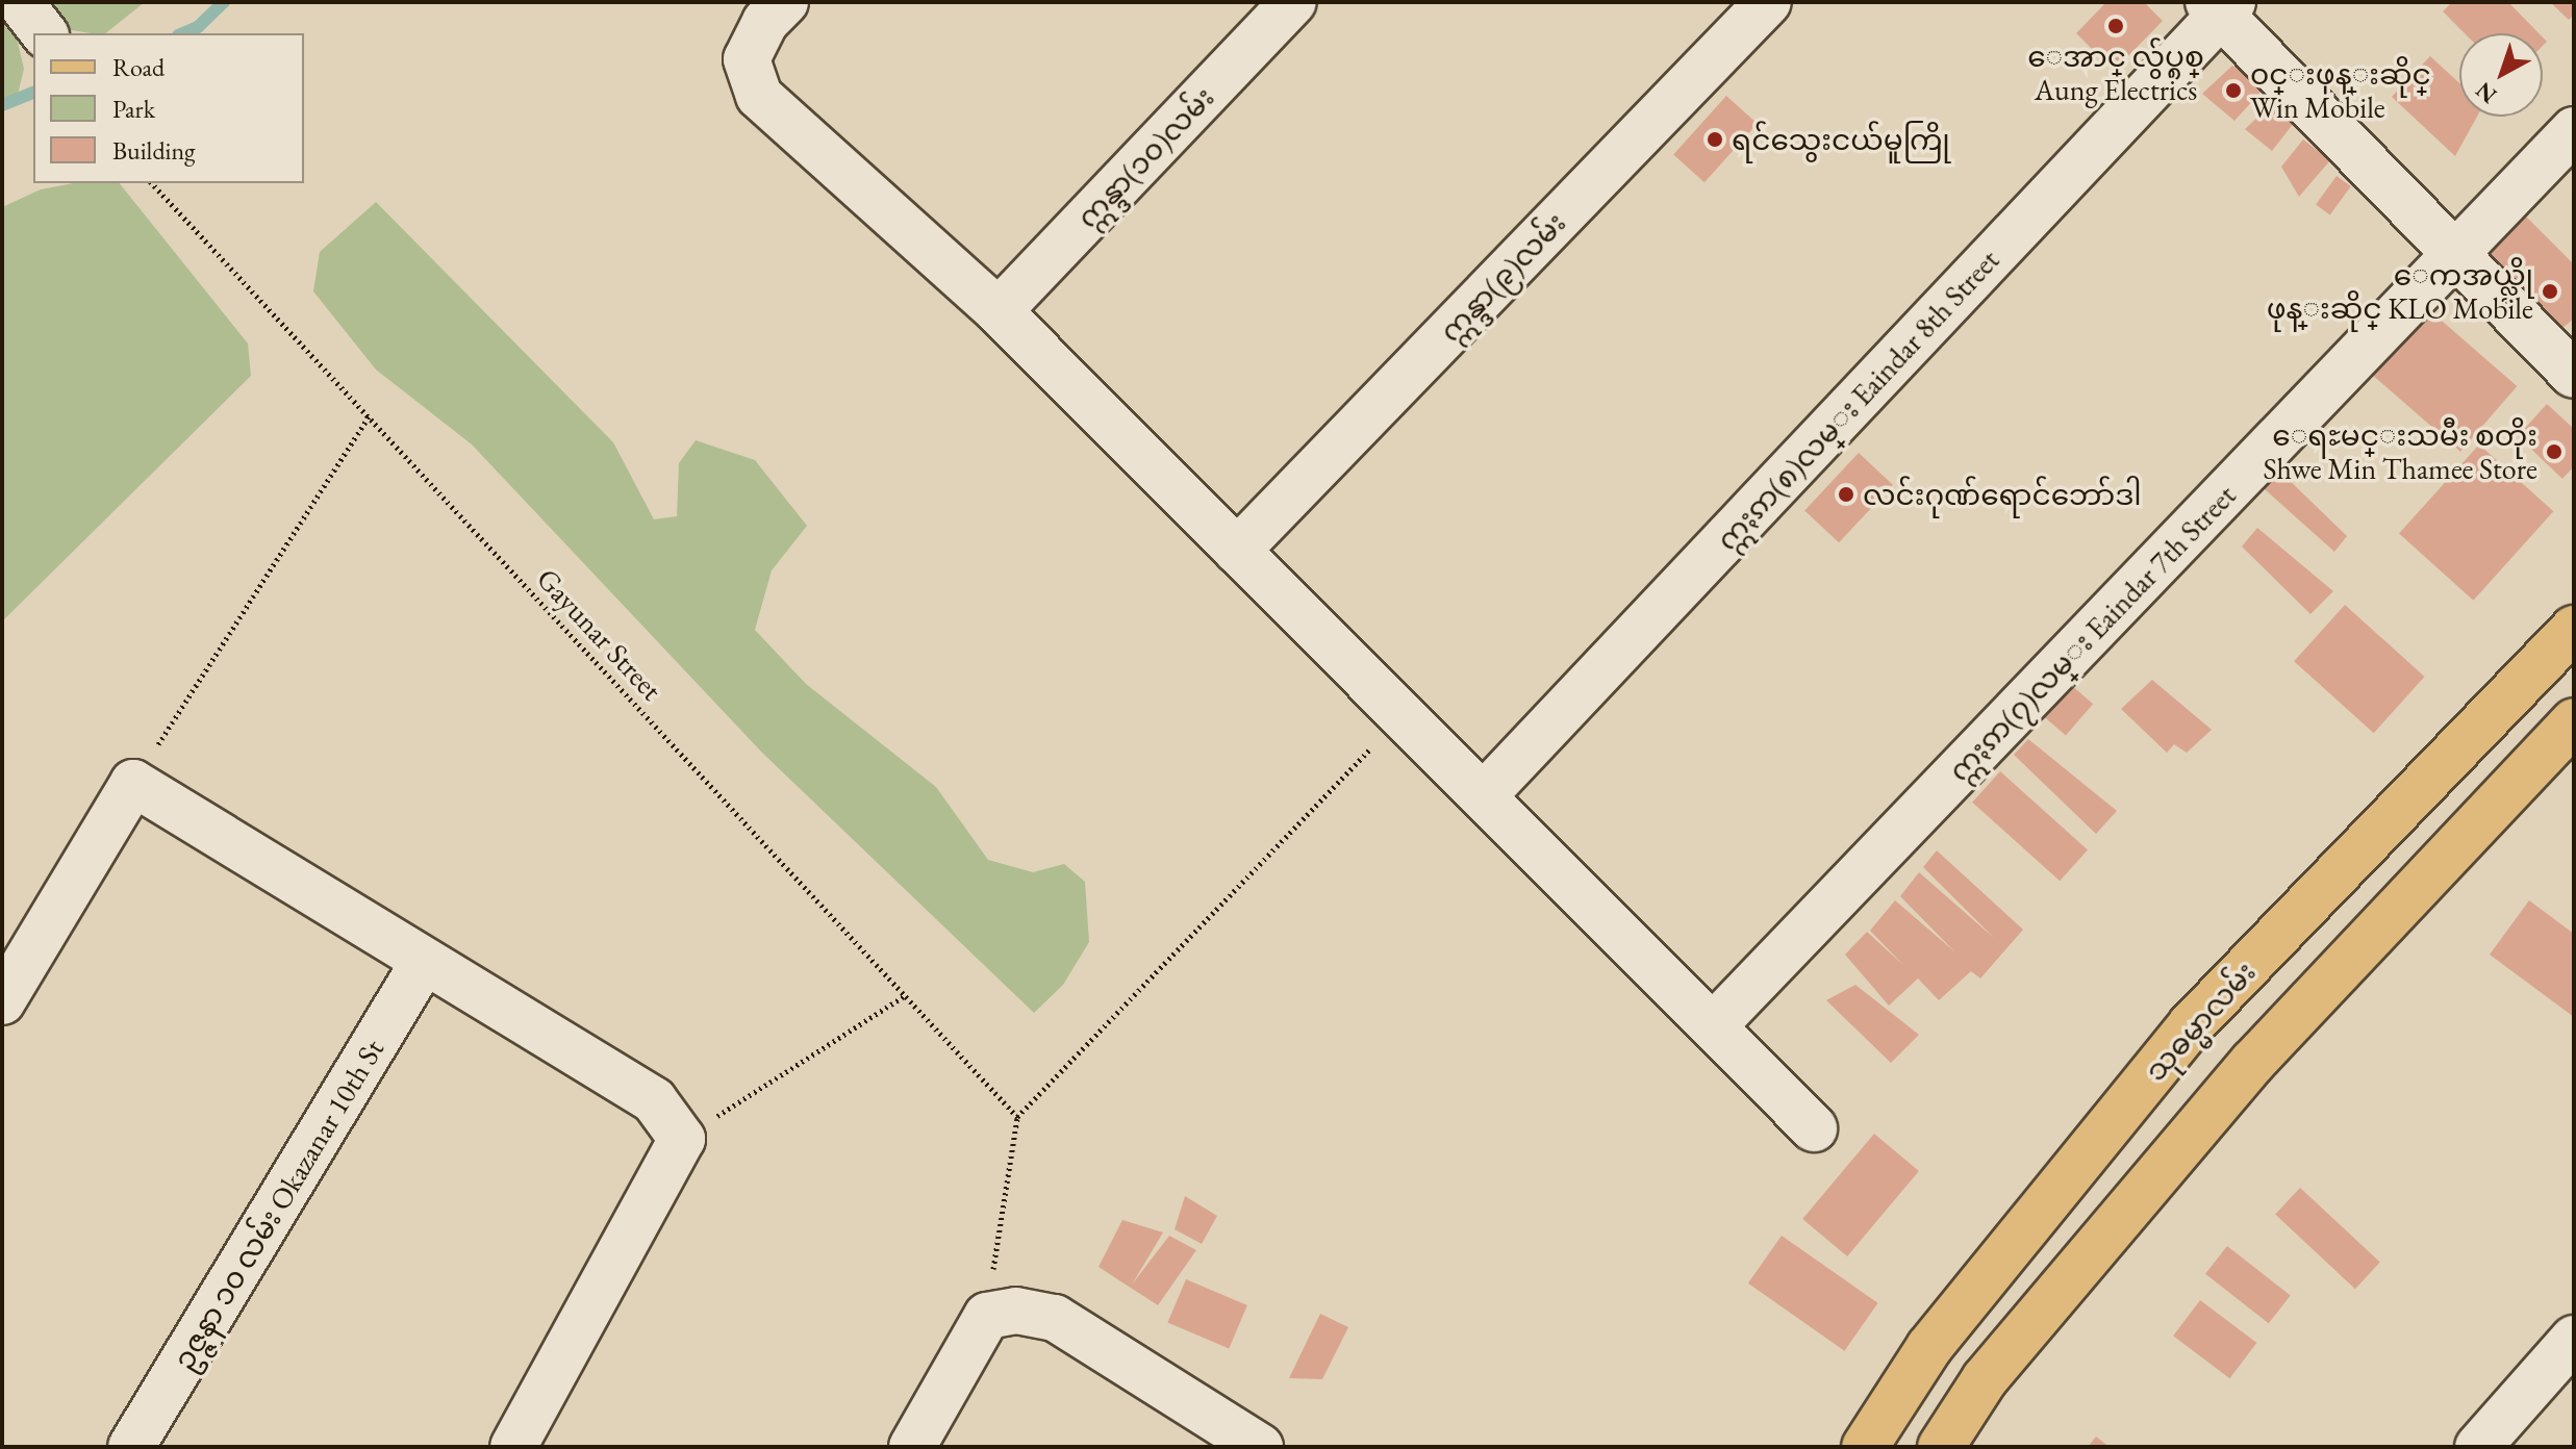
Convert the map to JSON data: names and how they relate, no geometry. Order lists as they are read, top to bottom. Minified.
{"streets":{"main road":["သုဓမ္မာလမ်း"],"street":["ဣန္ဒာ(၁၀)လမ်း","ဣန္ဒာ(၉)လမ်း","ဣႏၵာ(၈)လမ္း Eaindar 8th Street","ဣႏၵာ(၇)လမ္း Eaindar 7th Street","ဥဇ္ဇနာ ၁၀ လမ်း Okazanar 10th St"],"path":["Gayunar Street"]},"places":["ေအာင္ လ်ွပ္စစ္ Aung Electrics","၀င္းဖုန္းဆိုင္ Win Mobile","ရင်သွေးငယ်မူကြို","ေကအယ္လ္အို ဖုန္းဆိုင္ KLO Mobile","ေရႊမင္းသမီး စတိုး Shwe Min Thamee Store","လင်းဂုဏ်ရောင်ဘော်ဒါ"],"legend":["Road","Park","Building"],"north":"bottom left"}
